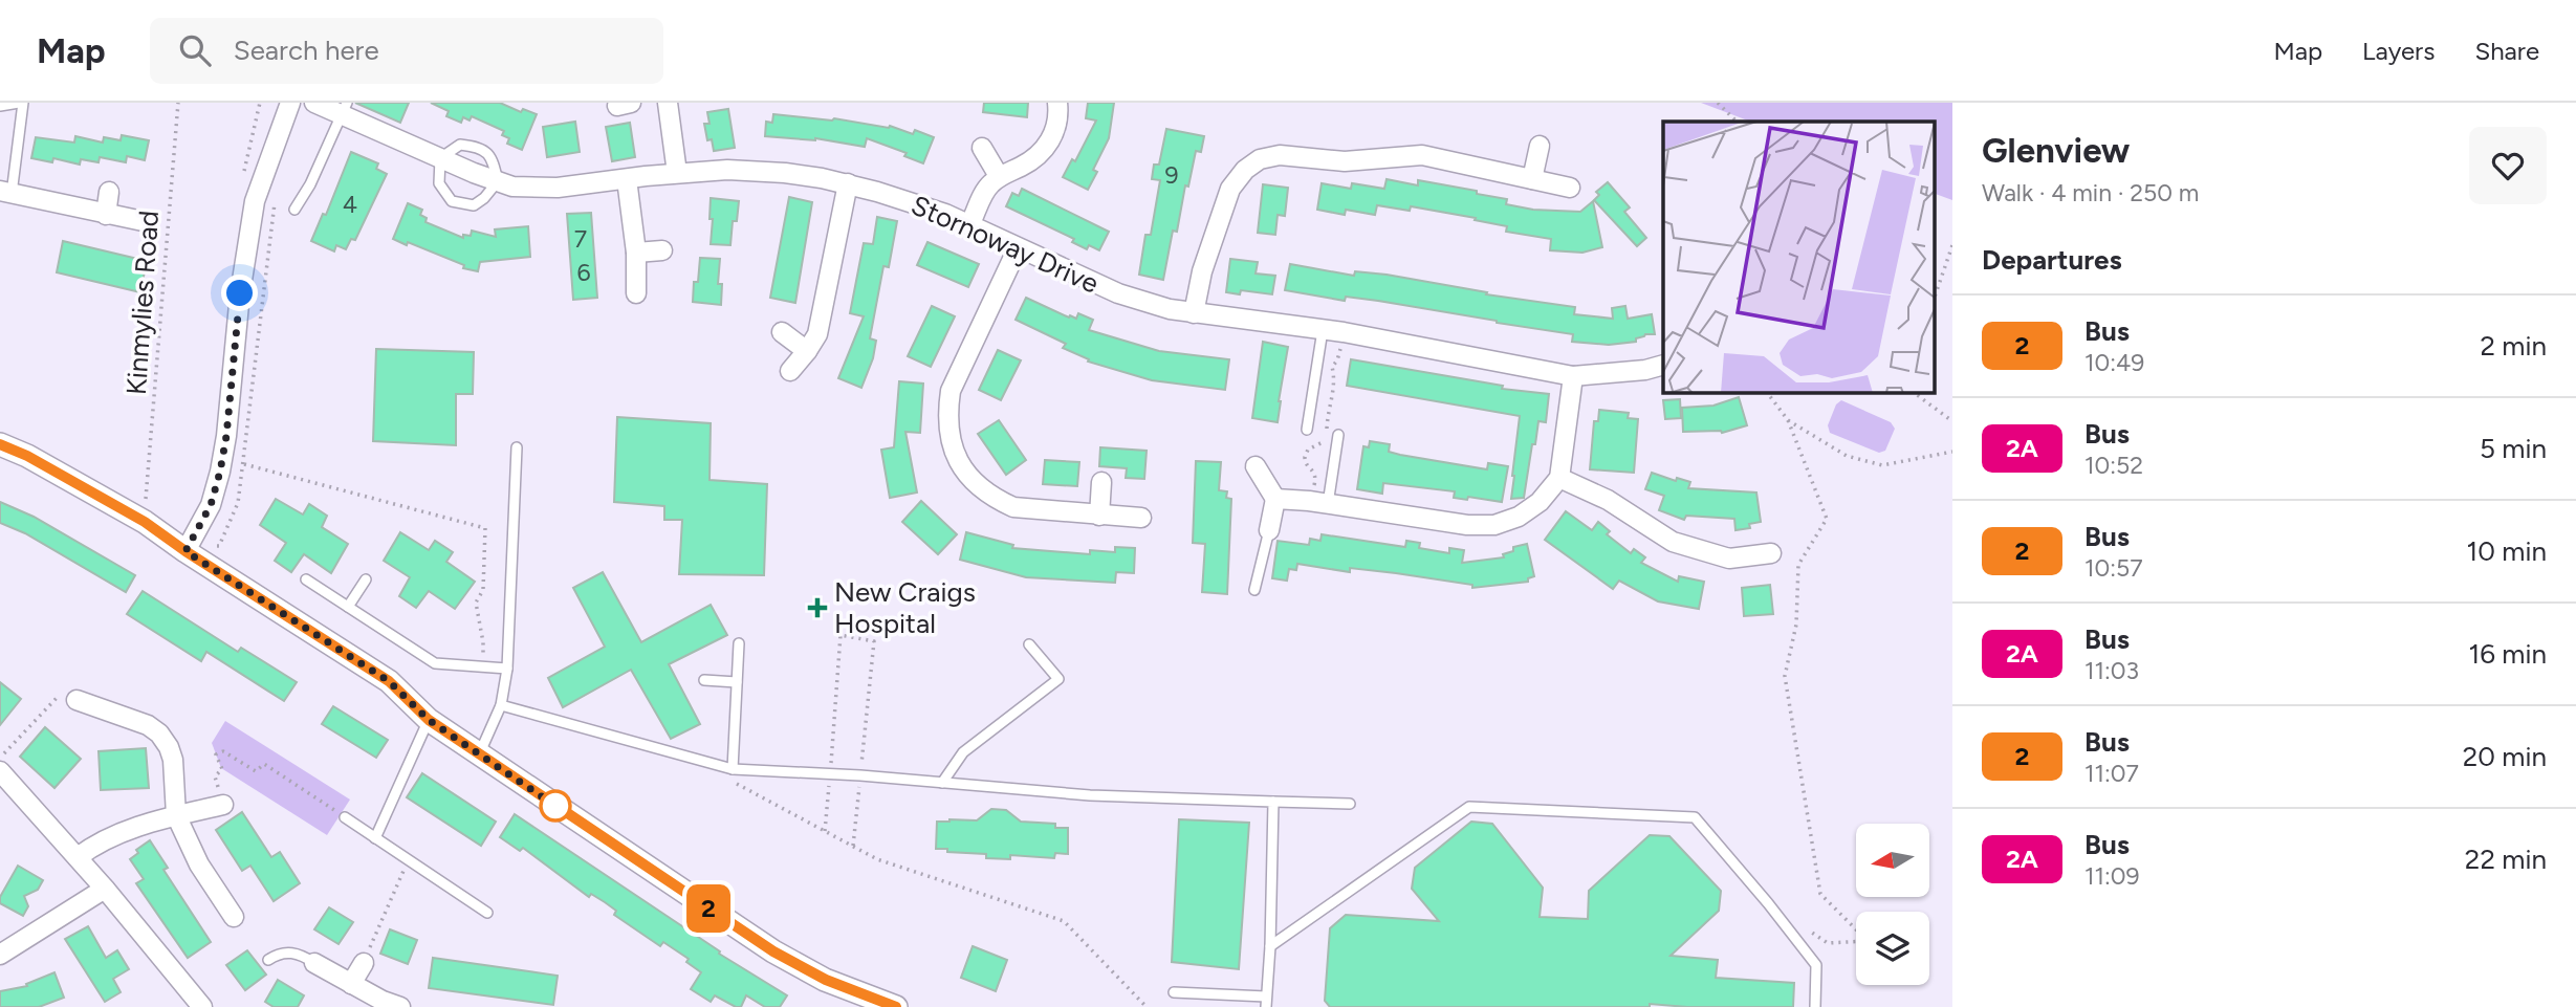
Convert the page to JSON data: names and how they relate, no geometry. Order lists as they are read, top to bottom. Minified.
{"streets":{"street":["Stornoway Drive"],"path":["Kinmylies Road"]},"places":{"health":["New Craigs Hospital"]},"lines":["bus line 2"],"house_numbers":["9","4","7","6"],"north":"left","page":{"header":"Map","search":"Search here","nav":["Map","Layers","Share"],"on_map":"2","heading":[["Glenview","Walk · 4 min · 250 m"],"Departures"],"list":[{"mark":"2","name":"Bus","note":"10:49","value":"2 min"},{"mark":"2A","name":"Bus","note":"10:52","value":"5 min"},{"mark":"2","name":"Bus","note":"10:57","value":"10 min"},{"mark":"2A","name":"Bus","note":"11:03","value":"16 min"},{"mark":"2","name":"Bus","note":"11:07","value":"20 min"},{"mark":"2A","name":"Bus","note":"11:09","value":"22 min"}]}}
